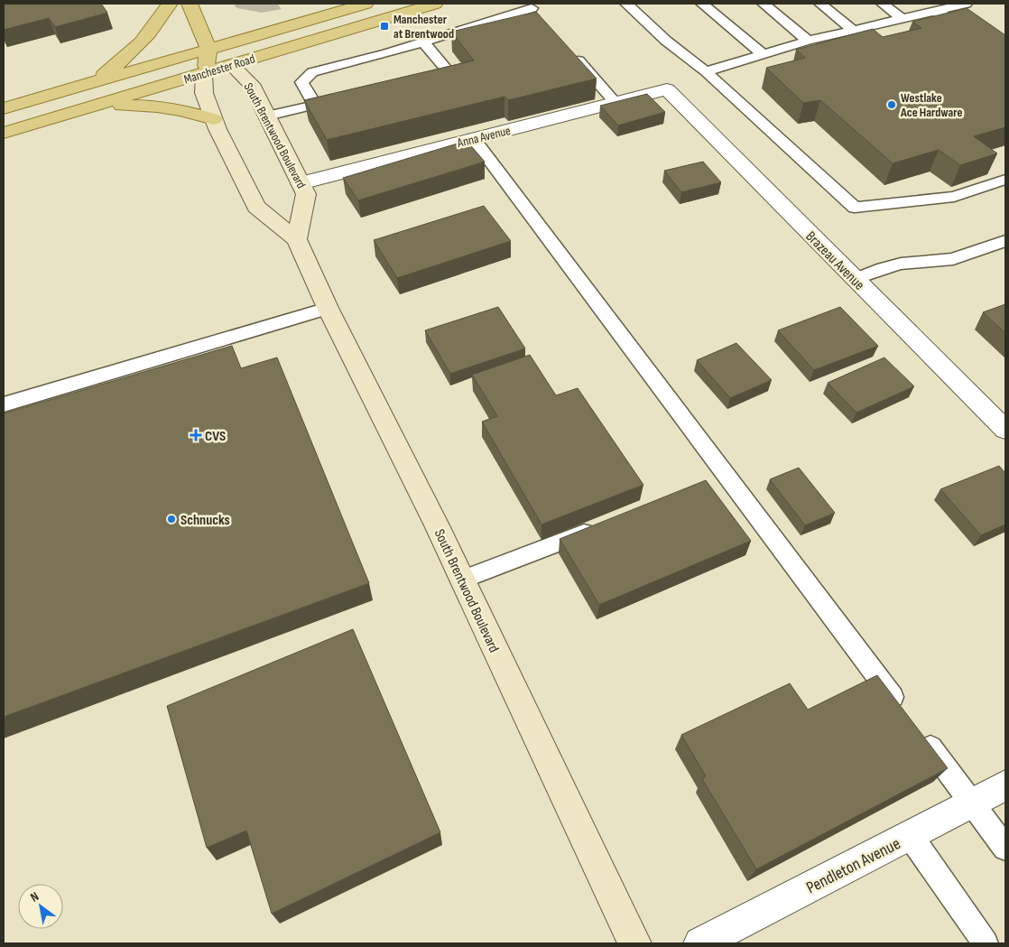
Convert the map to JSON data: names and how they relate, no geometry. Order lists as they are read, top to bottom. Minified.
{"streets":{"main road":["Manchester Road","South Brentwood Boulevard"],"street":["Anna Avenue","Brazeau Avenue","Pendleton Avenue"]},"crossings":[["Manchester Road","South Brentwood Boulevard"],["South Brentwood Boulevard","Anna Avenue"],["Anna Avenue","Brazeau Avenue"]],"places":{"transit":["Manchester at Brentwood"],"other":["Westlake Ace Hardware","Schnucks"],"health":["CVS"]},"north":"top left"}
